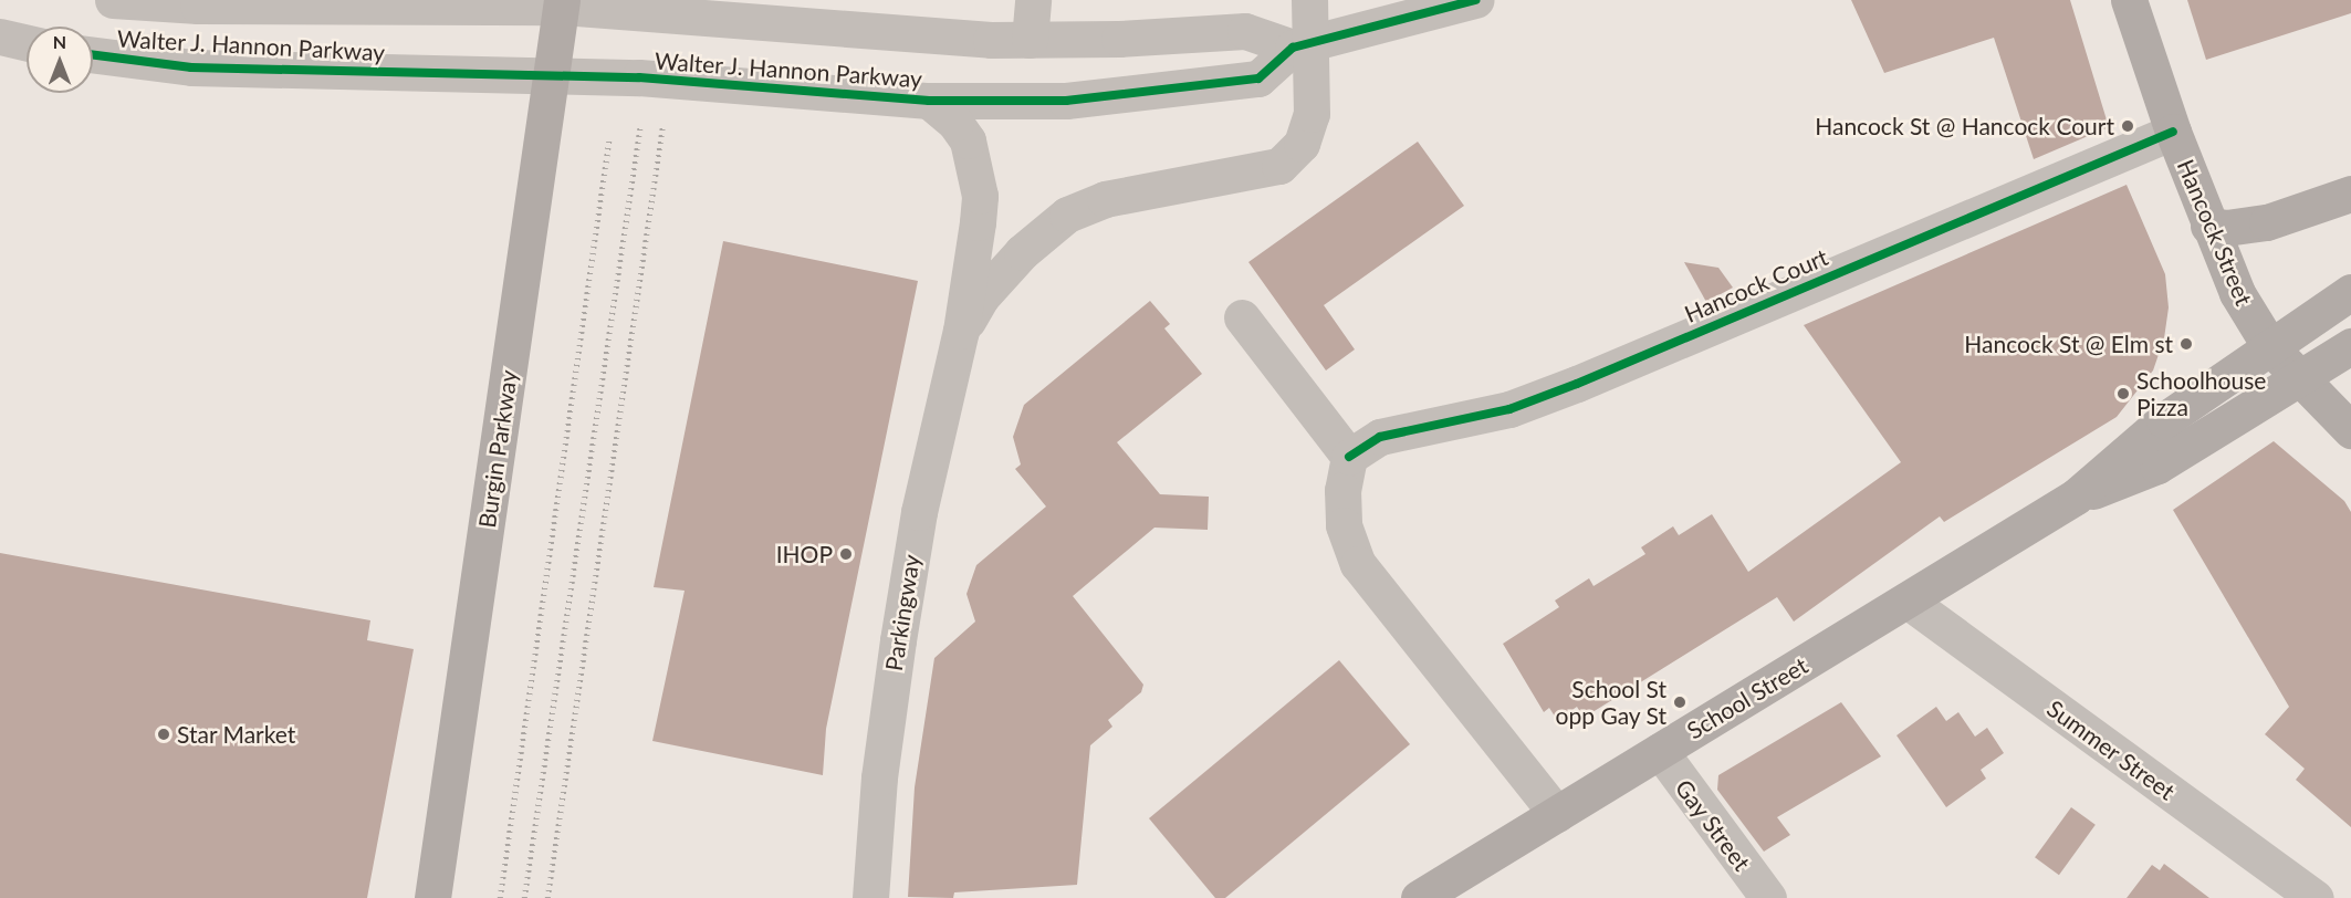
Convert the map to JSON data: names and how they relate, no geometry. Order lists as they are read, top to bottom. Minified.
{"streets":{"main road":["Hancock Street","Burgin Parkway","School Street"],"street":["Walter J. Hannon Parkway","Hancock Court","Parkingway","Summer Street","Gay Street"]},"crossings":[["Walter J. Hannon Parkway","Burgin Parkway"],["Walter J. Hannon Parkway","Parkingway"],["Hancock Street","Hancock Court"],["Hancock Street","School Street"],["School Street","Summer Street"],["School Street","Gay Street"]],"places":["Hancock St @ Hancock Court","Hancock St @ Elm st","Schoolhouse Pizza","IHOP","School St opp Gay St","Star Market"],"north":"top"}
